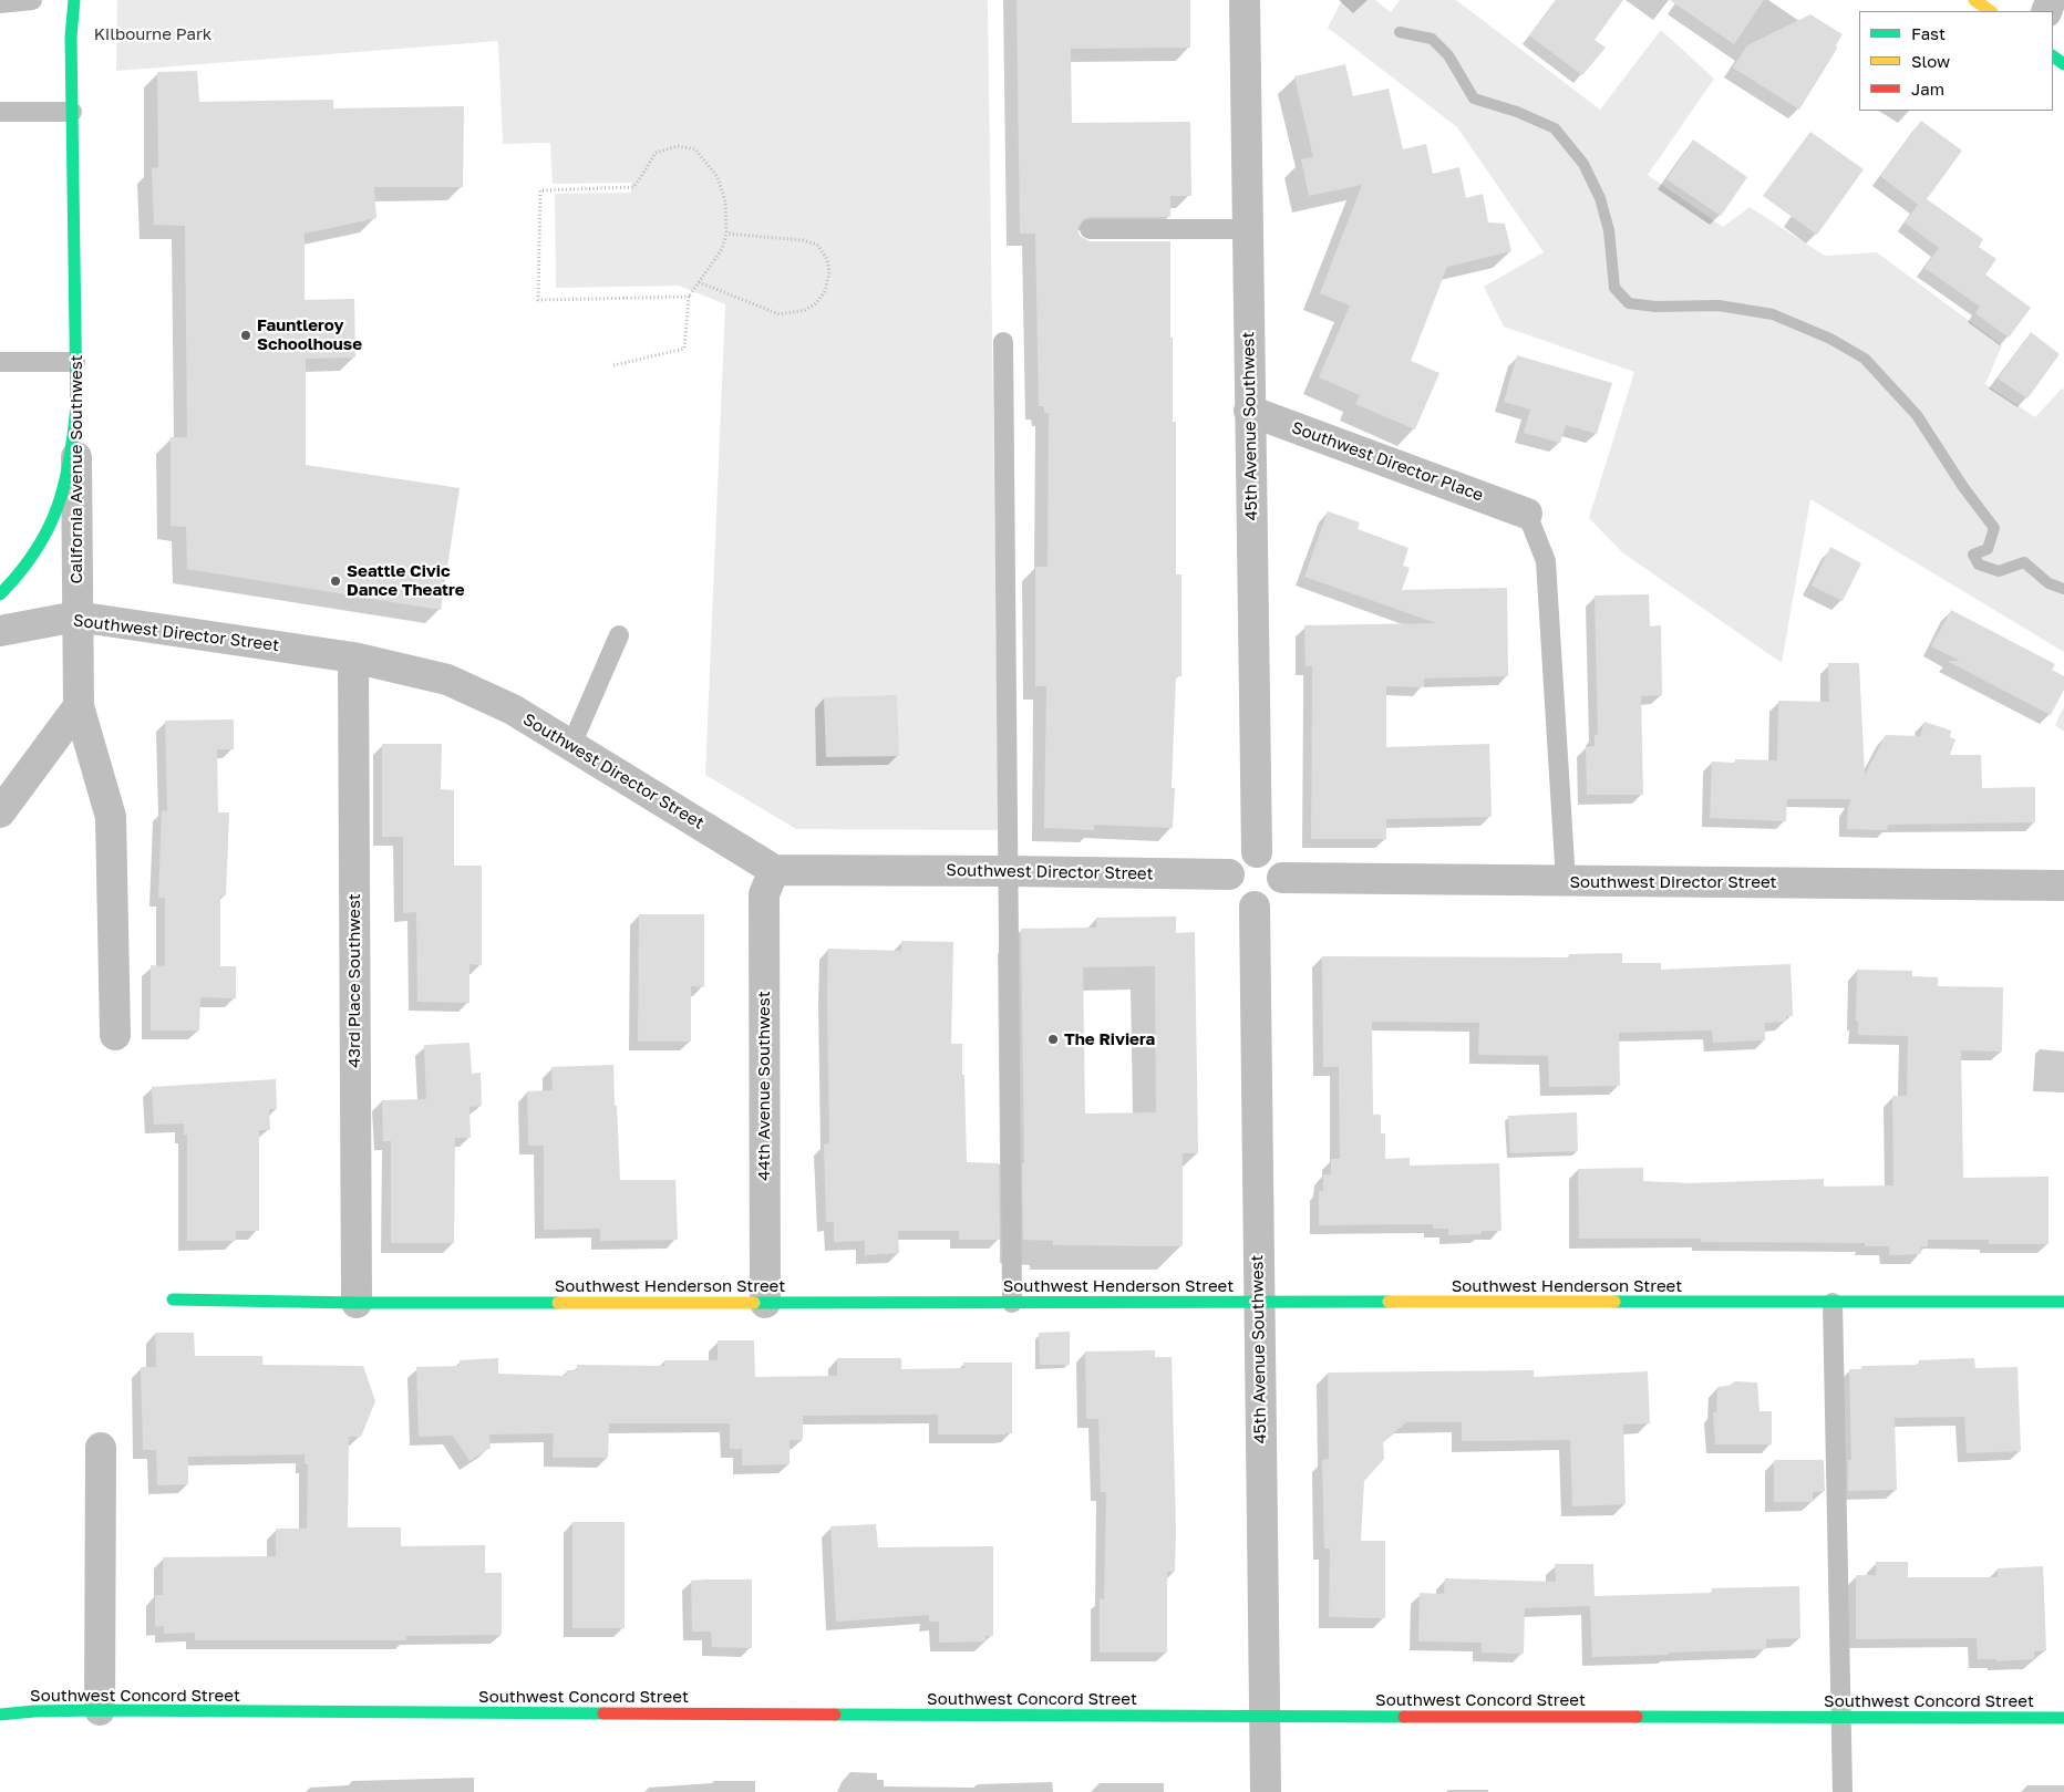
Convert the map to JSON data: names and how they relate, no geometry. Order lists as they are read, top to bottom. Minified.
{"streets":{"street":["45th Avenue Southwest","Southwest Director Place","California Avenue Southwest","Southwest Director Street","43rd Place Southwest","44th Avenue Southwest","Southwest Henderson Street","Southwest Concord Street"]},"crossings":[["45th Avenue Southwest","Southwest Director Place"],["45th Avenue Southwest","Southwest Director Street"],["45th Avenue Southwest","Southwest Henderson Street"],["45th Avenue Southwest","Southwest Concord Street"],["California Avenue Southwest","Southwest Director Street"],["Southwest Director Street","43rd Place Southwest"],["Southwest Director Street","44th Avenue Southwest"],["43rd Place Southwest","Southwest Henderson Street"],["44th Avenue Southwest","Southwest Henderson Street"]],"parks":["Kilbourne Park"],"places":["Fauntleroy Schoolhouse","Seattle Civic Dance Theatre","The Riviera"],"legend":["Fast","Slow","Jam"]}
